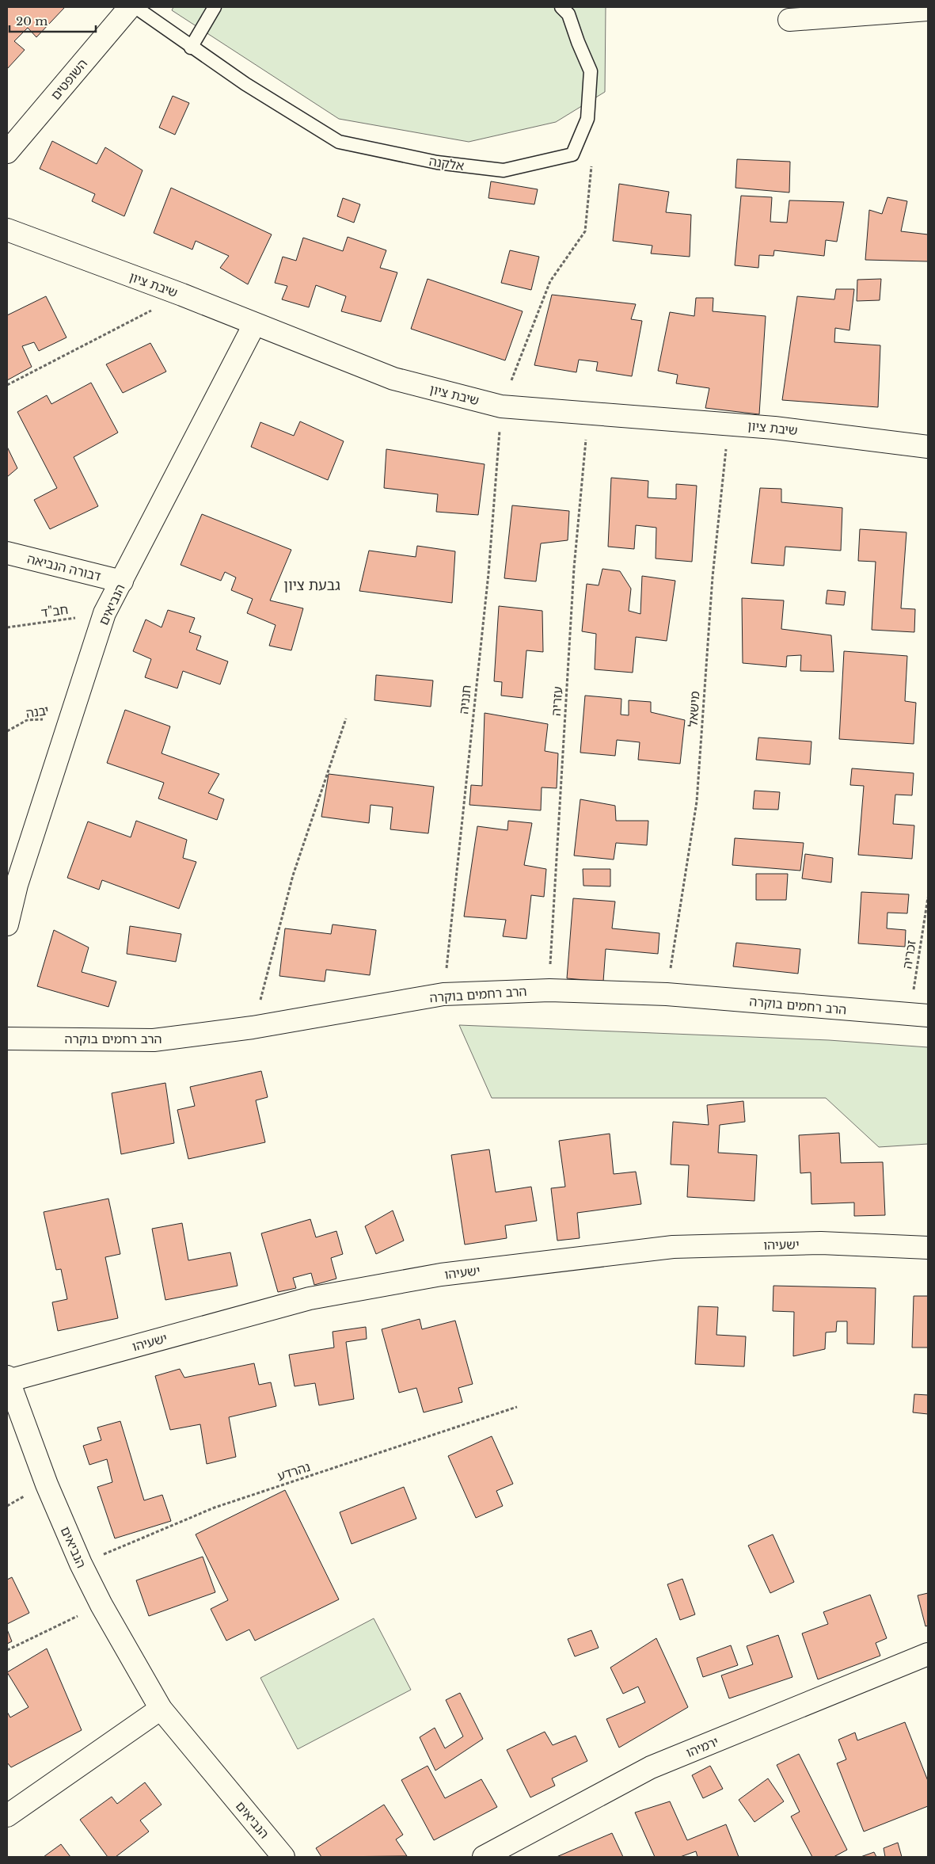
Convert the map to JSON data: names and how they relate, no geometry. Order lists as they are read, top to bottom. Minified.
{"streets":{"street":["השופטים","שיבת ציון","דבורה הנביאה","הנביאים","הרב רחמים בוקרה","ישעיהו","ירמיהו"],"lane":["אלקנה"],"path":["חב\"ד","חנניה","עזריה","מישאל","יבנה","זכריה","נהרדע"]},"crossings":[["אלקנה","חנניה"],["שיבת ציון","הנביאים"],["שיבת ציון","חנניה"],["שיבת ציון","עזריה"],["שיבת ציון","מישאל"],["דבורה הנביאה","הנביאים"],["הנביאים","חב\"ד"],["הנביאים","יבנה"],["הנביאים","ישעיהו"],["הנביאים","נהרדע"],["חנניה","הרב רחמים בוקרה"],["עזריה","הרב רחמים בוקרה"],["מישאל","הרב רחמים בוקרה"],["זכריה","הרב רחמים בוקרה"]],"districts":["גבעת ציון"],"scale_bar":"20 m"}
